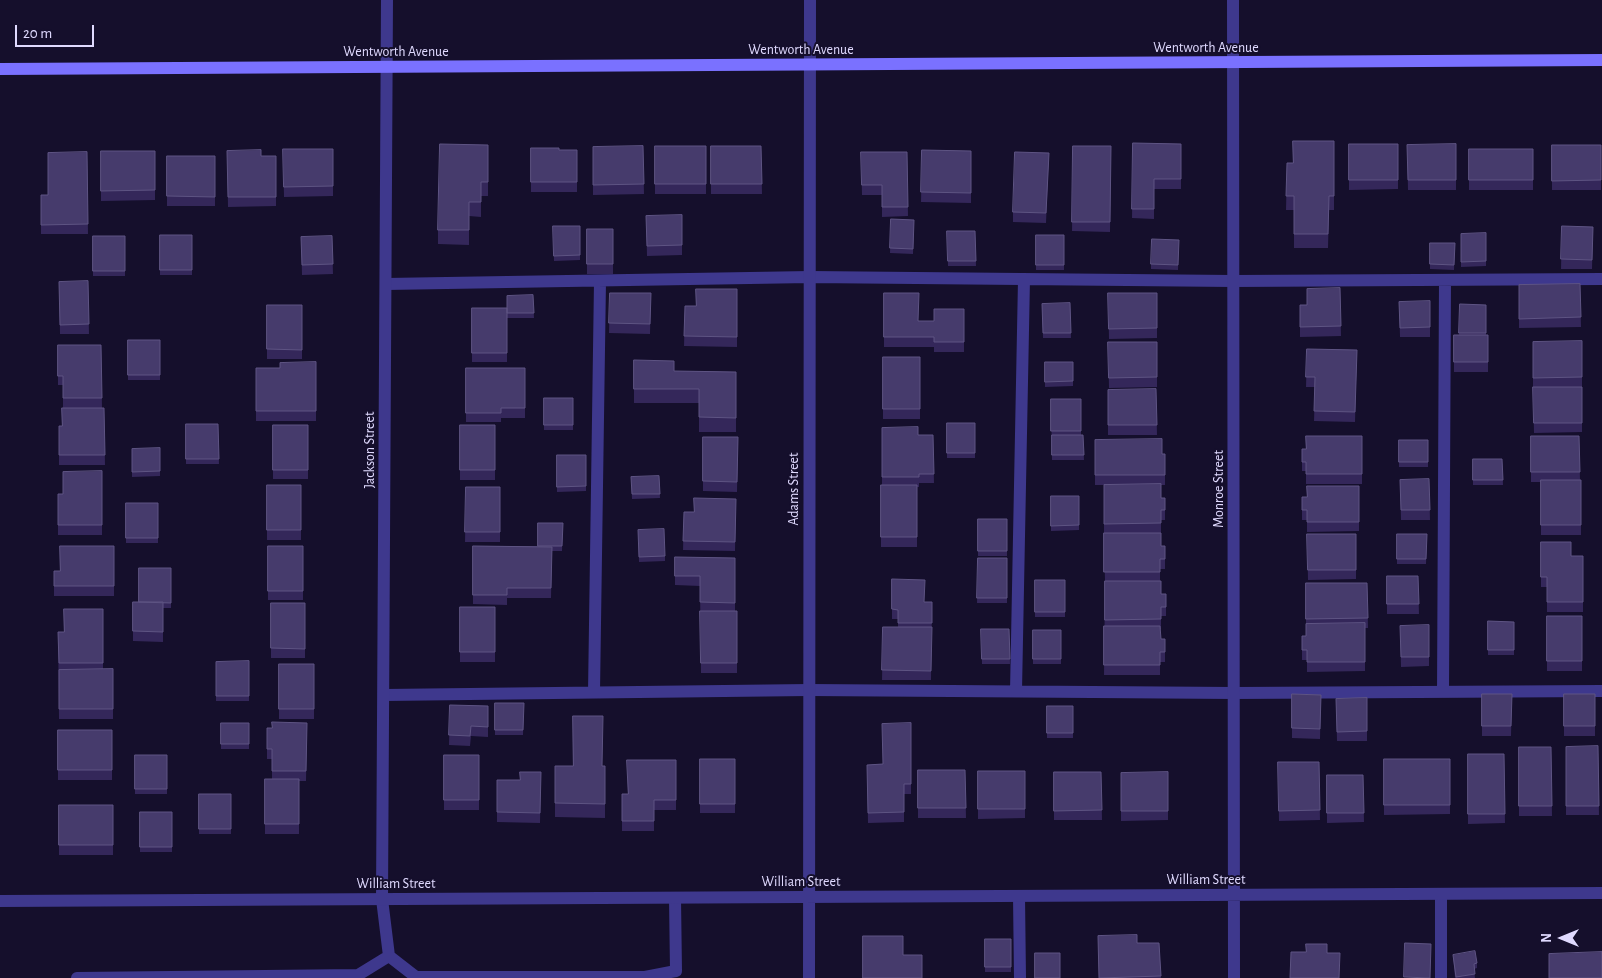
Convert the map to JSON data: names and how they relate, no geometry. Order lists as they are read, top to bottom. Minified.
{"streets":{"street":["Wentworth Avenue","Jackson Street","Adams Street","Monroe Street","William Street"]},"crossings":[["Wentworth Avenue","Jackson Street"],["Wentworth Avenue","Adams Street"],["Wentworth Avenue","Monroe Street"],["Jackson Street","William Street"],["Adams Street","William Street"],["Monroe Street","William Street"]],"scale_bar":"20 m","north":"left"}
